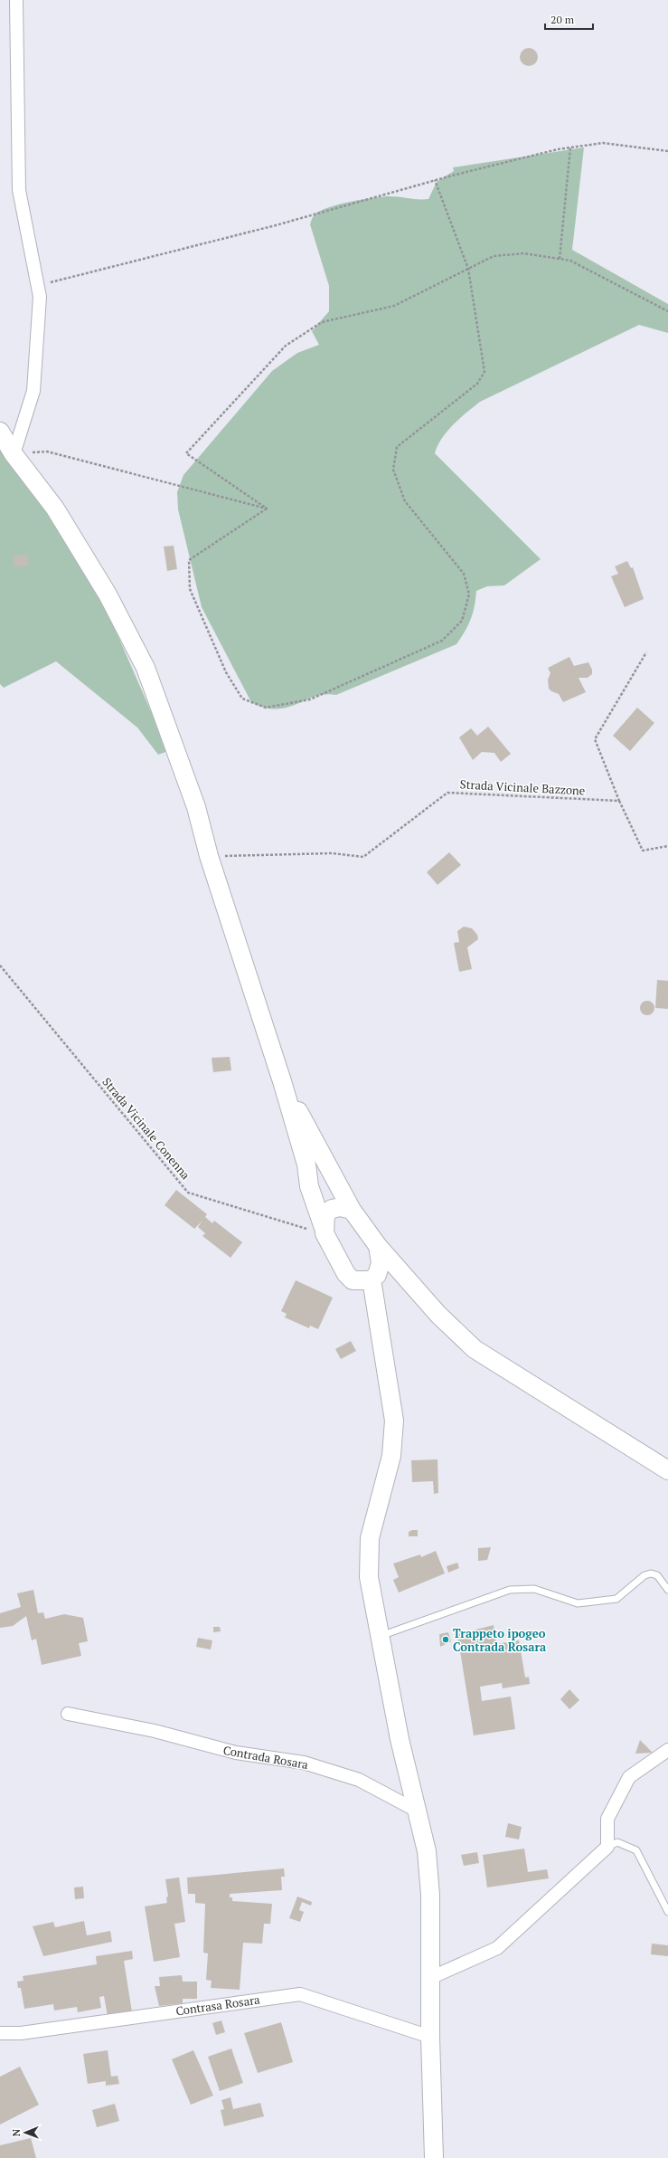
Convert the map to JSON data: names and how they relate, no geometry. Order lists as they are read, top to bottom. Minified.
{"streets":{"street":["Contrada Rosara","Contrasa Rosara"],"path":["Strada Vicinale Bazzone","Strada Vicinale Conenna"]},"places":["Trappeto ipogeo Contrada Rosara"],"scale_bar":"20 m","north":"left"}
